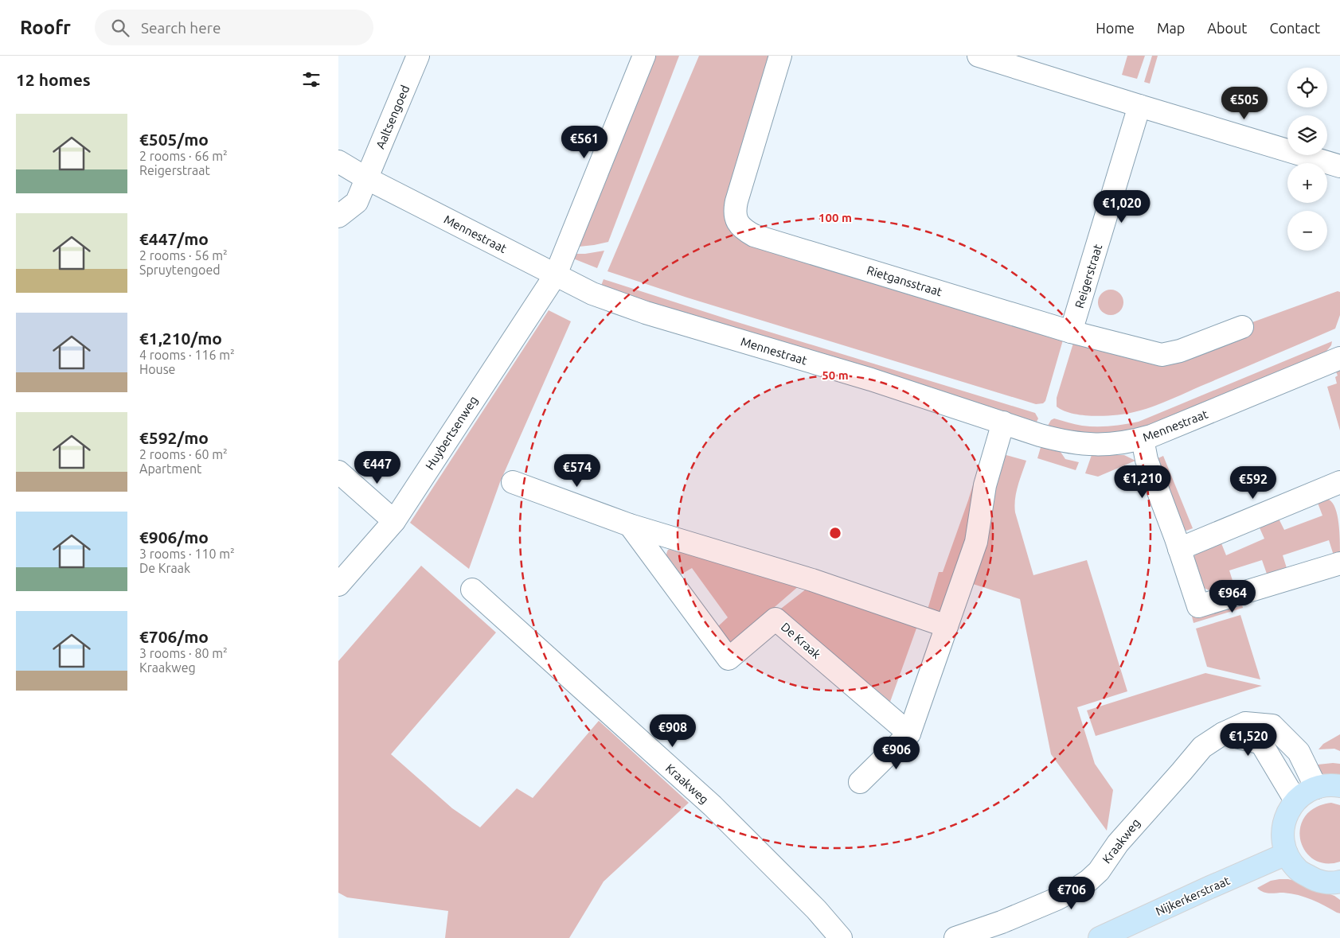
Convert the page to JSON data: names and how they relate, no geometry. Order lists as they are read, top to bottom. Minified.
{"streets":{"main road":["Nijkerkerstraat"],"street":["Aaltsengoed","Mennestraat","Reigerstraat","Rietgansstraat","Huybertsenweg","De Kraak","Kraakweg"]},"crossings":[["Aaltsengoed","Mennestraat"],["Mennestraat","Huybertsenweg"],["Reigerstraat","Rietgansstraat"]],"page":{"header":"Roofr","search":"Search here","nav":["Home","Map","About","Contact"],"heading":"12 homes","map_buttons":["+","−"],"price":["€505","€561","€1,020","€447","€574","€1,210","€592","€964","€908","€1,520","€906","€706"],"list":[{"name":"€505/mo","note":"2 rooms · 66 m² · Reigerstraat"},{"name":"€447/mo","note":"2 rooms · 56 m² · Spruytengoed"},{"name":"€1,210/mo","note":"4 rooms · 116 m² · House"},{"name":"€592/mo","note":"2 rooms · 60 m² · Apartment"},{"name":"€906/mo","note":"3 rooms · 110 m² · De Kraak"},{"name":"€706/mo","note":"3 rooms · 80 m² · Kraakweg"}]},"rings":["100 m","50 m"]}
